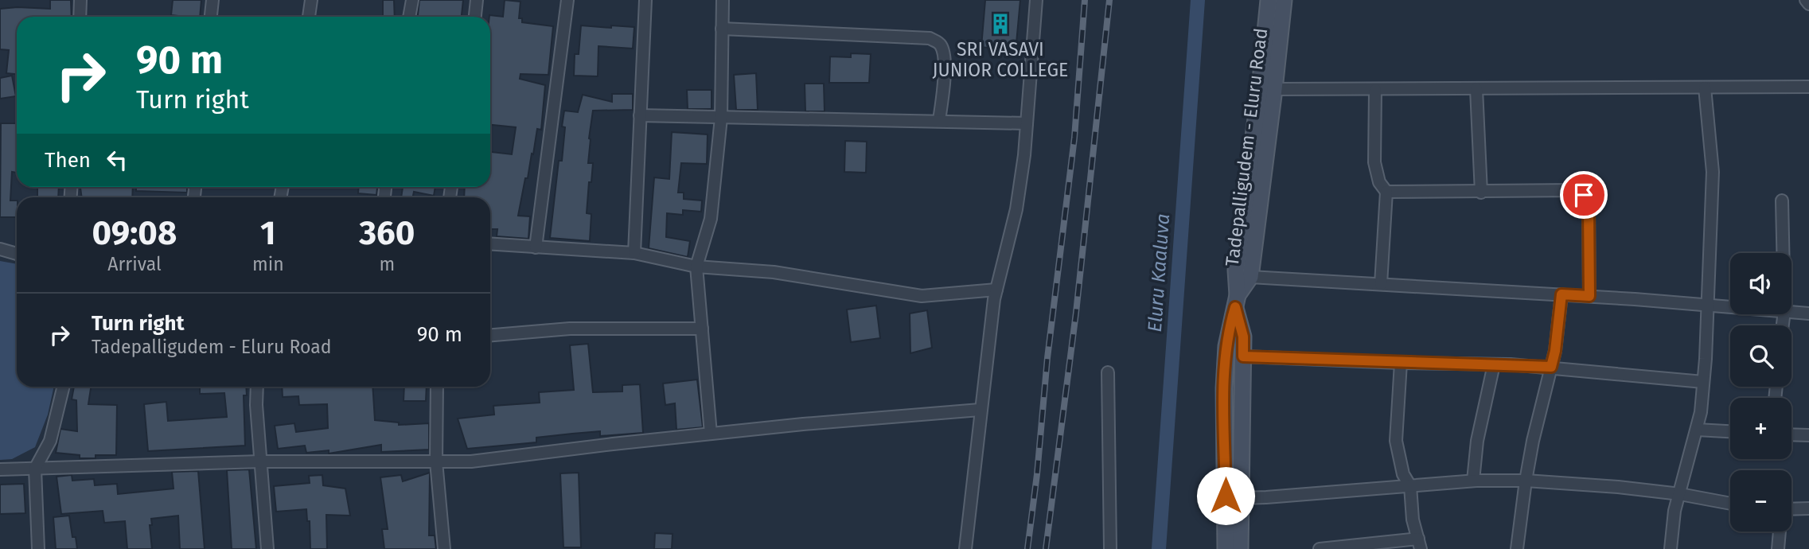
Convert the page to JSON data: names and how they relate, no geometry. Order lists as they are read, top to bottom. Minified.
{"streets":{"main road":["Tadepalligudem - Eluru Road"]},"water":["Eluru Kaaluva"],"places":{"building":["SRI VASAVI JUNIOR COLLEGE"]},"page":{"turn":["90 m","Turn right"],"then":"Then","eta":["09:08","Arrival","1","min","360","m"],"map_buttons":["+","−"],"list":[{"name":"Turn right","note":"Tadepalligudem - Eluru Road","value":"90 m"}]}}
